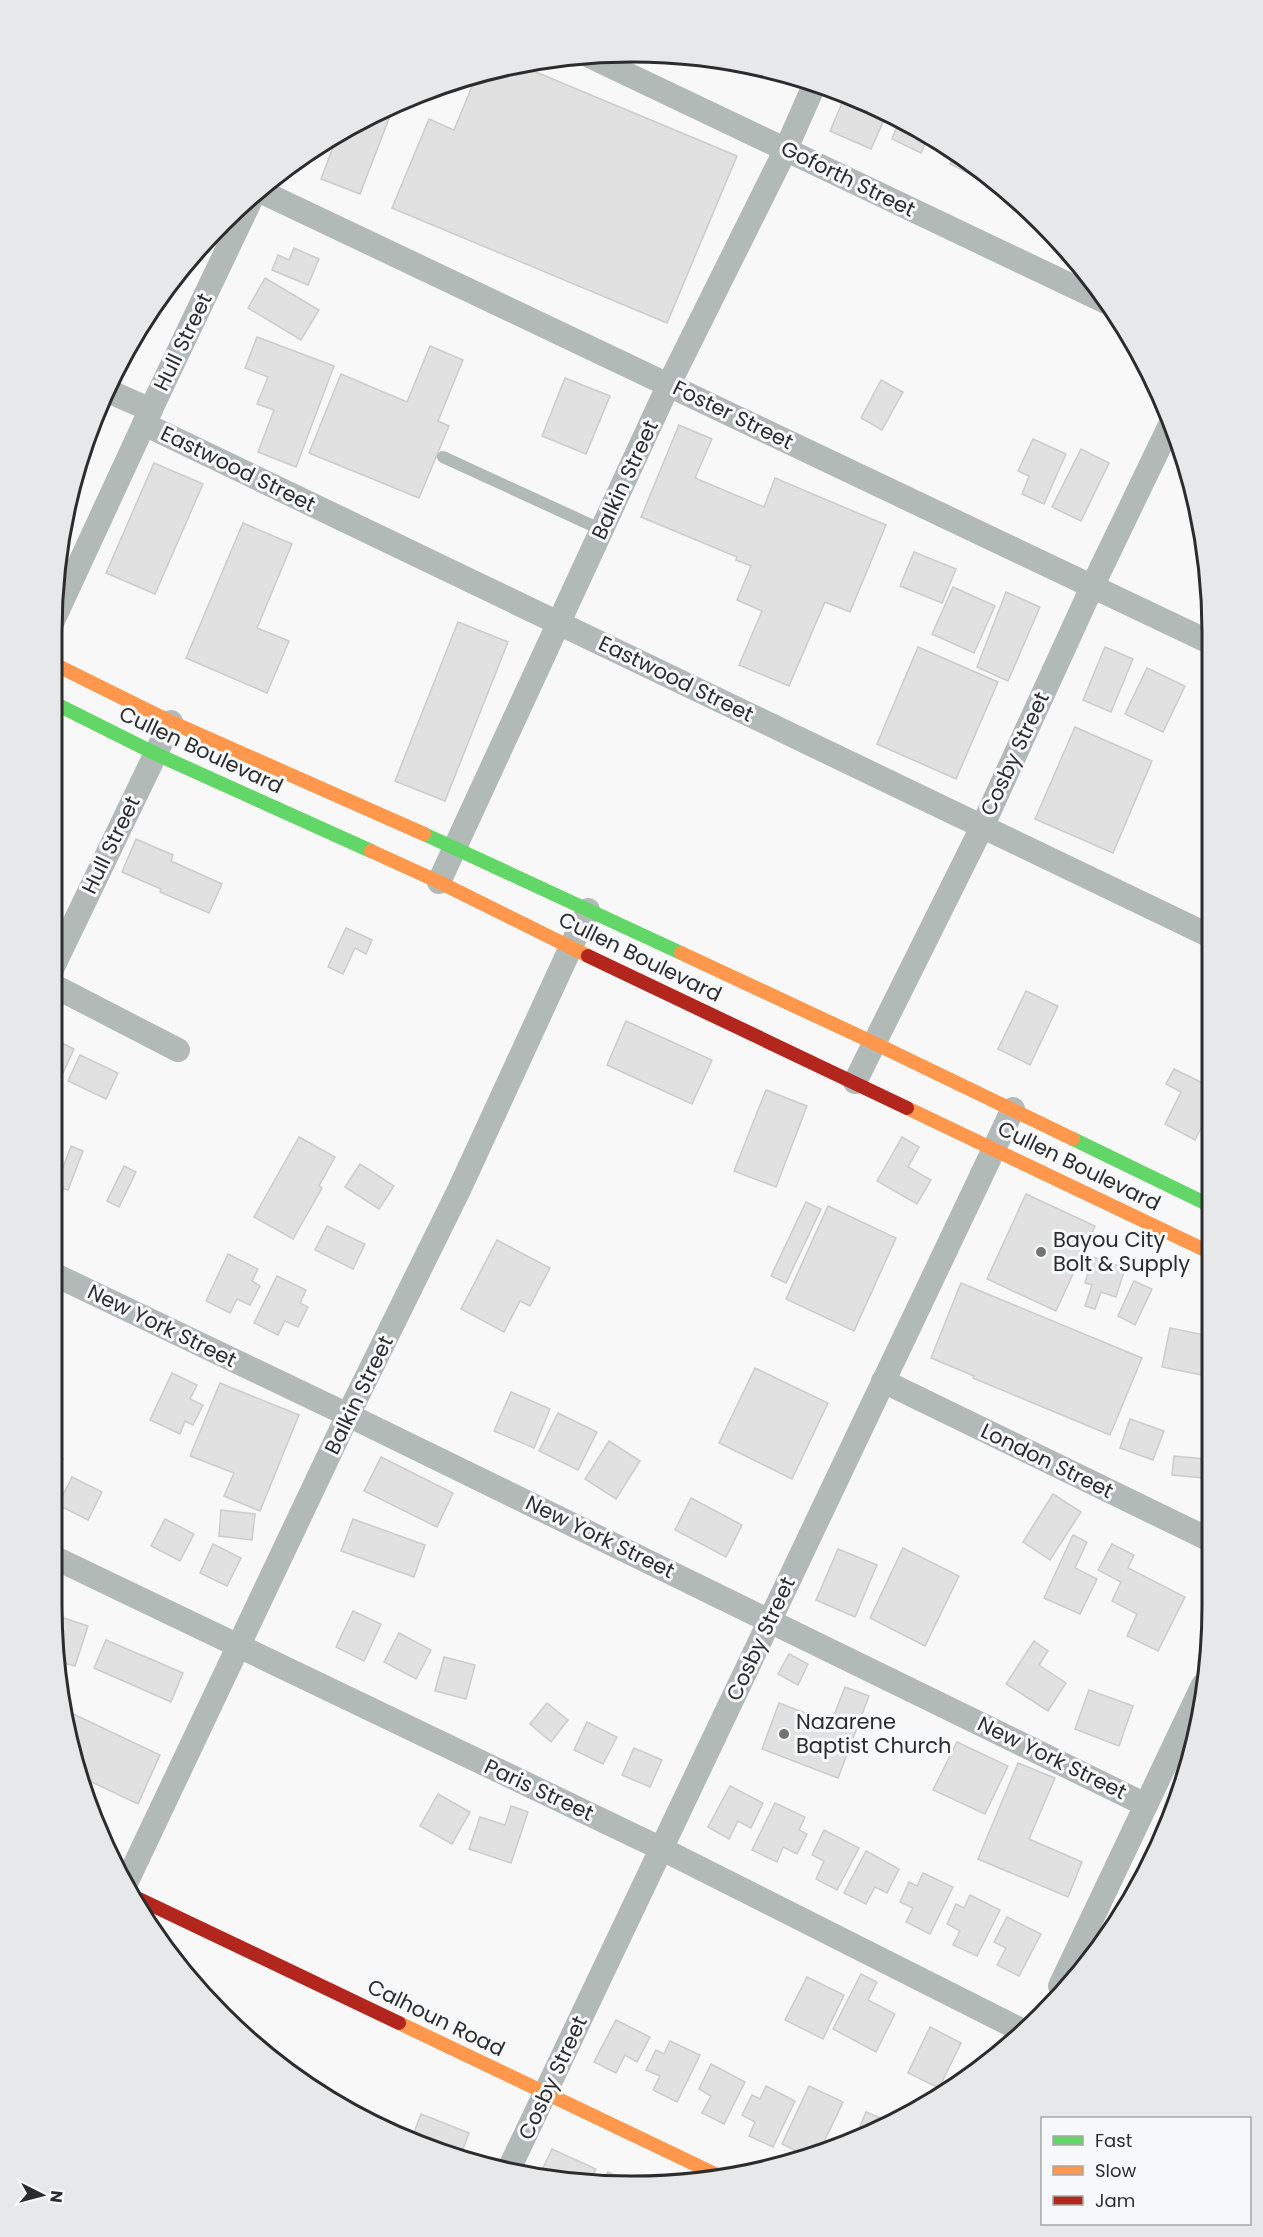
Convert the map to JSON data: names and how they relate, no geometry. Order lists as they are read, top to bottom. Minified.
{"streets":{"main road":["Cullen Boulevard","Calhoun Road"],"street":["Goforth Street","Hull Street","Foster Street","Eastwood Street","Balkin Street","Cosby Street","New York Street","London Street","Paris Street"]},"crossings":[["Goforth Street","Balkin Street"],["Hull Street","Eastwood Street"],["Hull Street","Cullen Boulevard"],["Foster Street","Balkin Street"],["Foster Street","Cosby Street"],["Eastwood Street","Balkin Street"],["Eastwood Street","Cosby Street"],["Balkin Street","Cullen Boulevard"],["Balkin Street","New York Street"],["Balkin Street","Paris Street"],["Cullen Boulevard","Cosby Street"],["Cosby Street","New York Street"],["Cosby Street","London Street"],["Cosby Street","Paris Street"],["Cosby Street","Calhoun Road"]],"places":["Bayou City Bolt & Supply","Nazarene Baptist Church"],"legend":["Fast","Slow","Jam"],"north":"right"}
